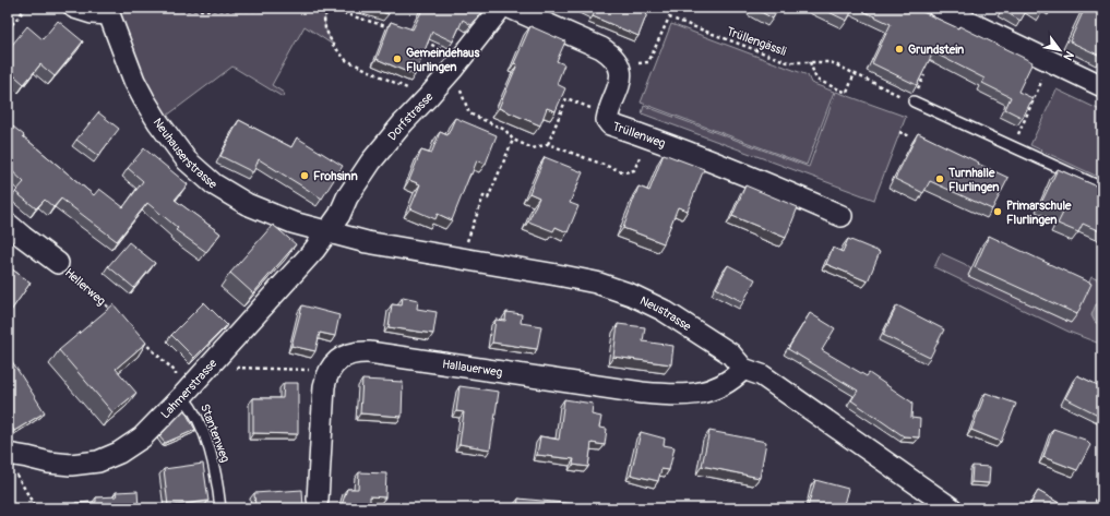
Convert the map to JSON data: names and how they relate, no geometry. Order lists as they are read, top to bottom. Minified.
{"streets":{"street":["Dorfstrasse","Trüllenweg","Neuhauserstrasse","Hellerweg","Neustrasse","Hallauerweg","Lahmerstrasse"],"lane":["Stantenweg"],"path":["Trüllengässli"]},"crossings":[["Trüllengässli","Trüllenweg"],["Dorfstrasse","Neuhauserstrasse"],["Dorfstrasse","Neustrasse"],["Dorfstrasse","Lahmerstrasse"],["Neuhauserstrasse","Neustrasse"],["Neuhauserstrasse","Lahmerstrasse"],["Neustrasse","Hallauerweg"],["Neustrasse","Lahmerstrasse"],["Lahmerstrasse","Stantenweg"]],"places":["Grundstein","Gemeindehaus Flurlingen","Frohsinn","Turnhalle Flurlingen","Primarschule Flurlingen"],"north":"bottom right"}
